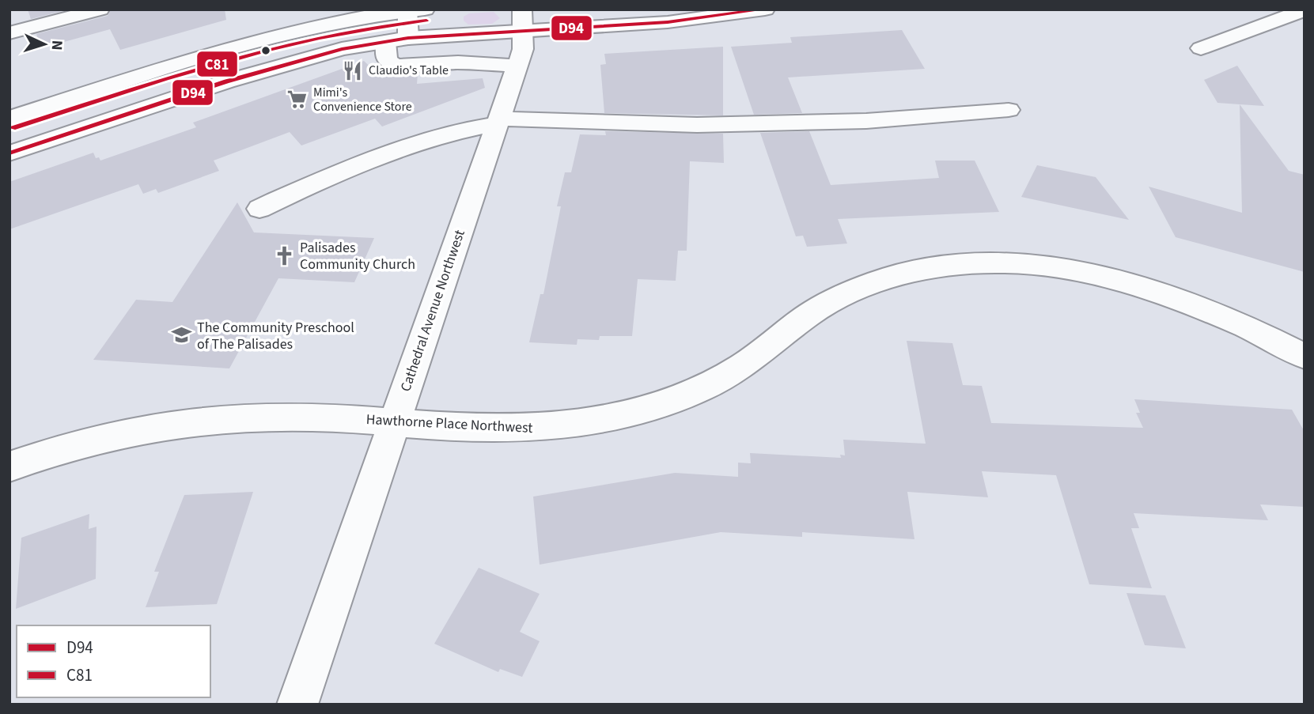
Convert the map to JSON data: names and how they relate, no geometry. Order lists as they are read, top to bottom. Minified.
{"streets":{"street":["Cathedral Avenue Northwest","Hawthorne Place Northwest"]},"crossings":[["Cathedral Avenue Northwest","Hawthorne Place Northwest"]],"places":{"restaurant":["Claudio's Table"],"supermarket":["Mimi's Convenience Store"],"church":["Palisades Community Church"],"school or university":["The Community Preschool of The Palisades"]},"lines":["transit line D94","transit line C81"],"legend":["D94","C81"],"north":"right"}
